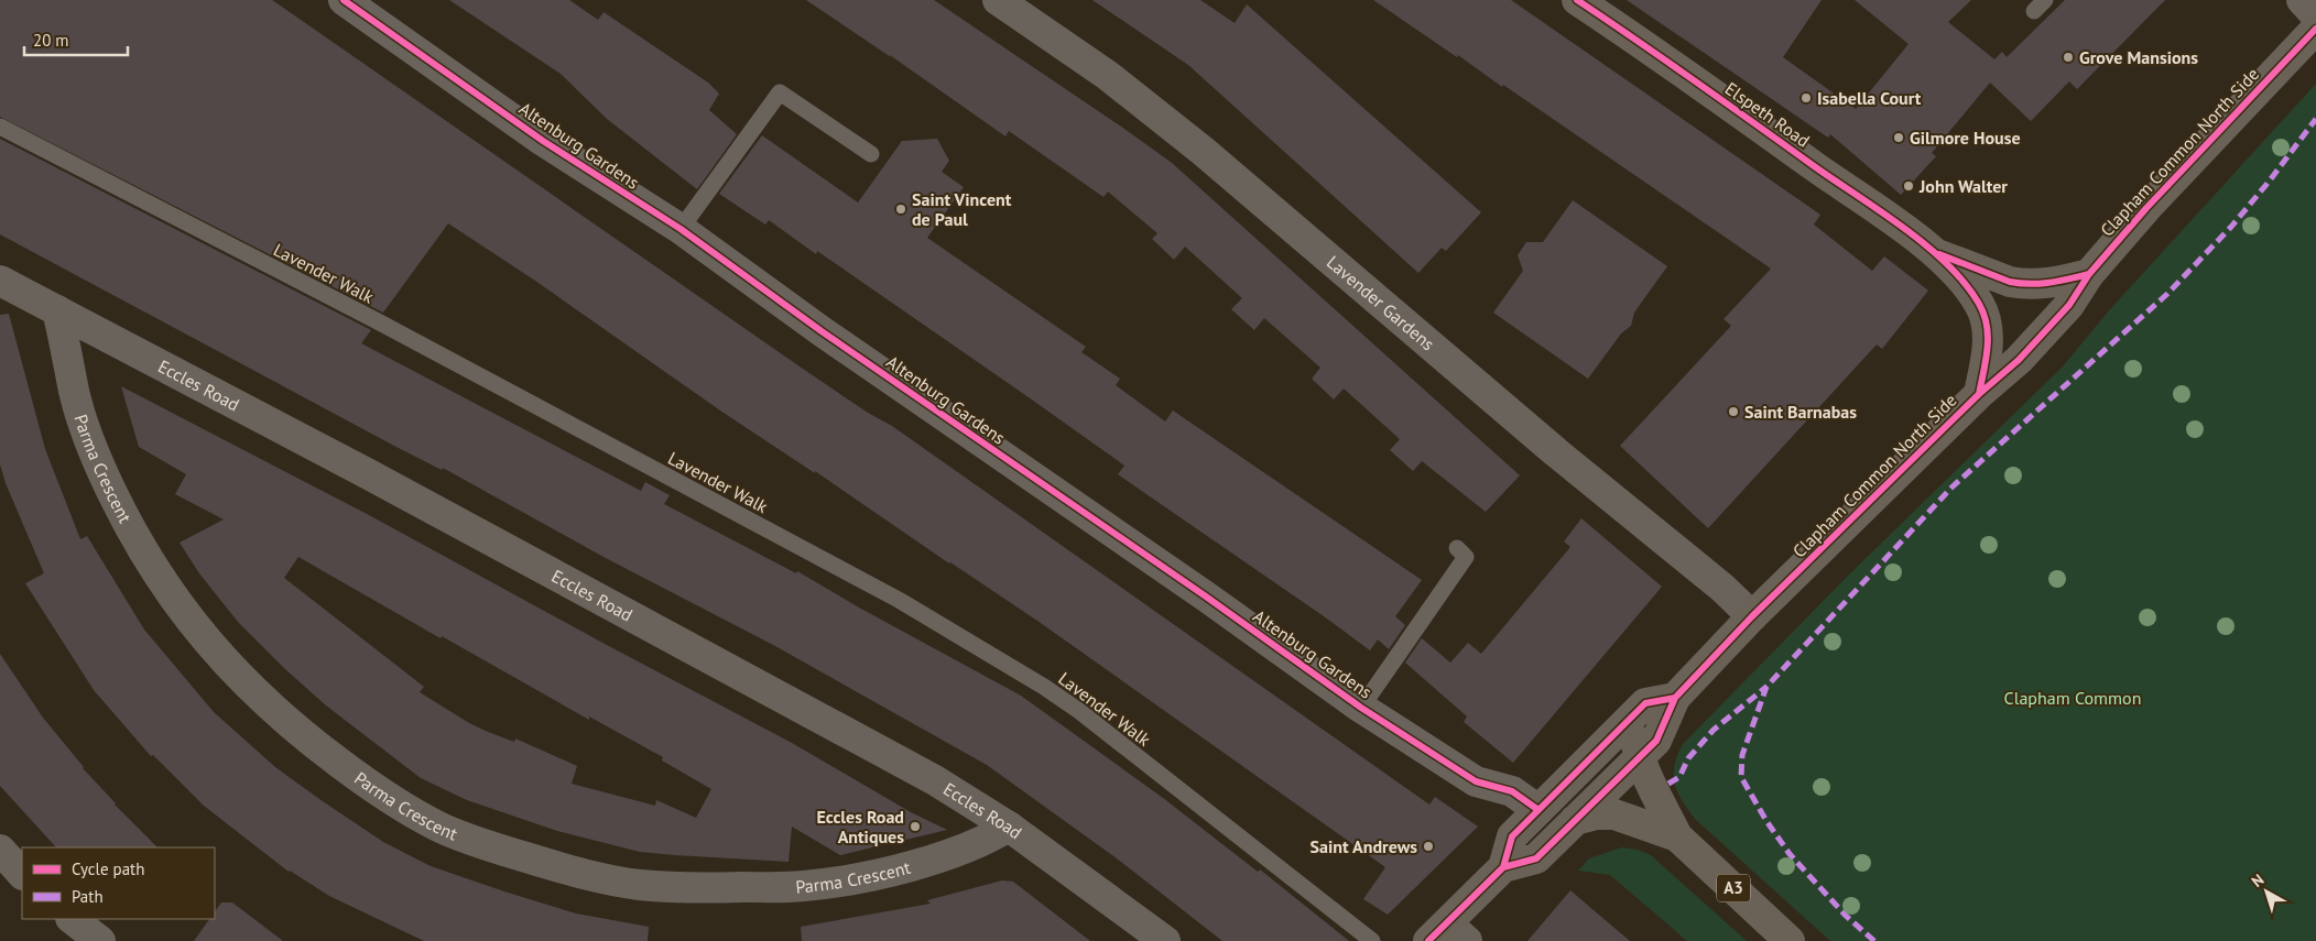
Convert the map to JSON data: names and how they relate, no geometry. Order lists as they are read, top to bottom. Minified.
{"streets":{"highway":["Elspeth Road","Clapham Common North Side","A3"],"street":["Altenburg Gardens","Lavender Gardens","Eccles Road","Parma Crescent"],"lane":["Lavender Walk"]},"crossings":[["Elspeth Road","Clapham Common North Side"],["Clapham Common North Side","Lavender Gardens"],["Clapham Common North Side","A3"],["Eccles Road","Parma Crescent"]],"parks":["Clapham Common"],"places":["Grove Mansions","Isabella Court","Gilmore House","John Walter","Saint Vincent de Paul","Saint Barnabas","Eccles Road Antiques","Saint Andrews"],"legend":["Cycle path","Path"],"scale_bar":"20 m","north":"top left"}
